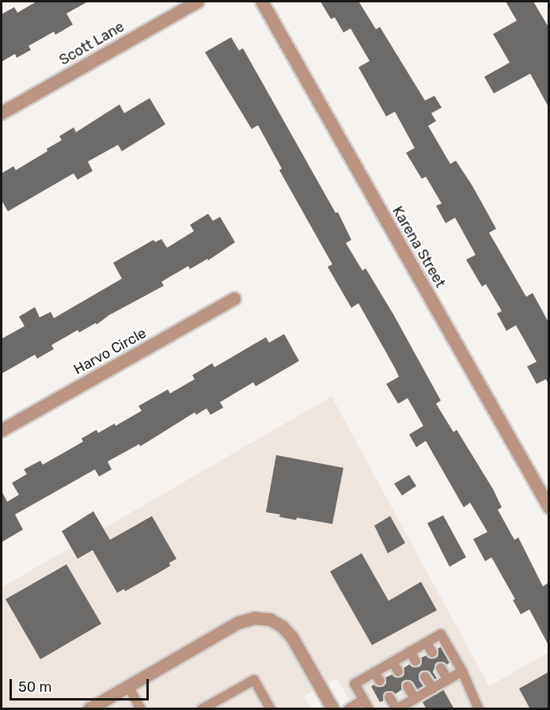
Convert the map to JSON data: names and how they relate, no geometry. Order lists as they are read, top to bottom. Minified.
{"streets":{"street":["Scott Lane","Karena Street","Harvo Circle"]},"scale_bar":"50 m"}
